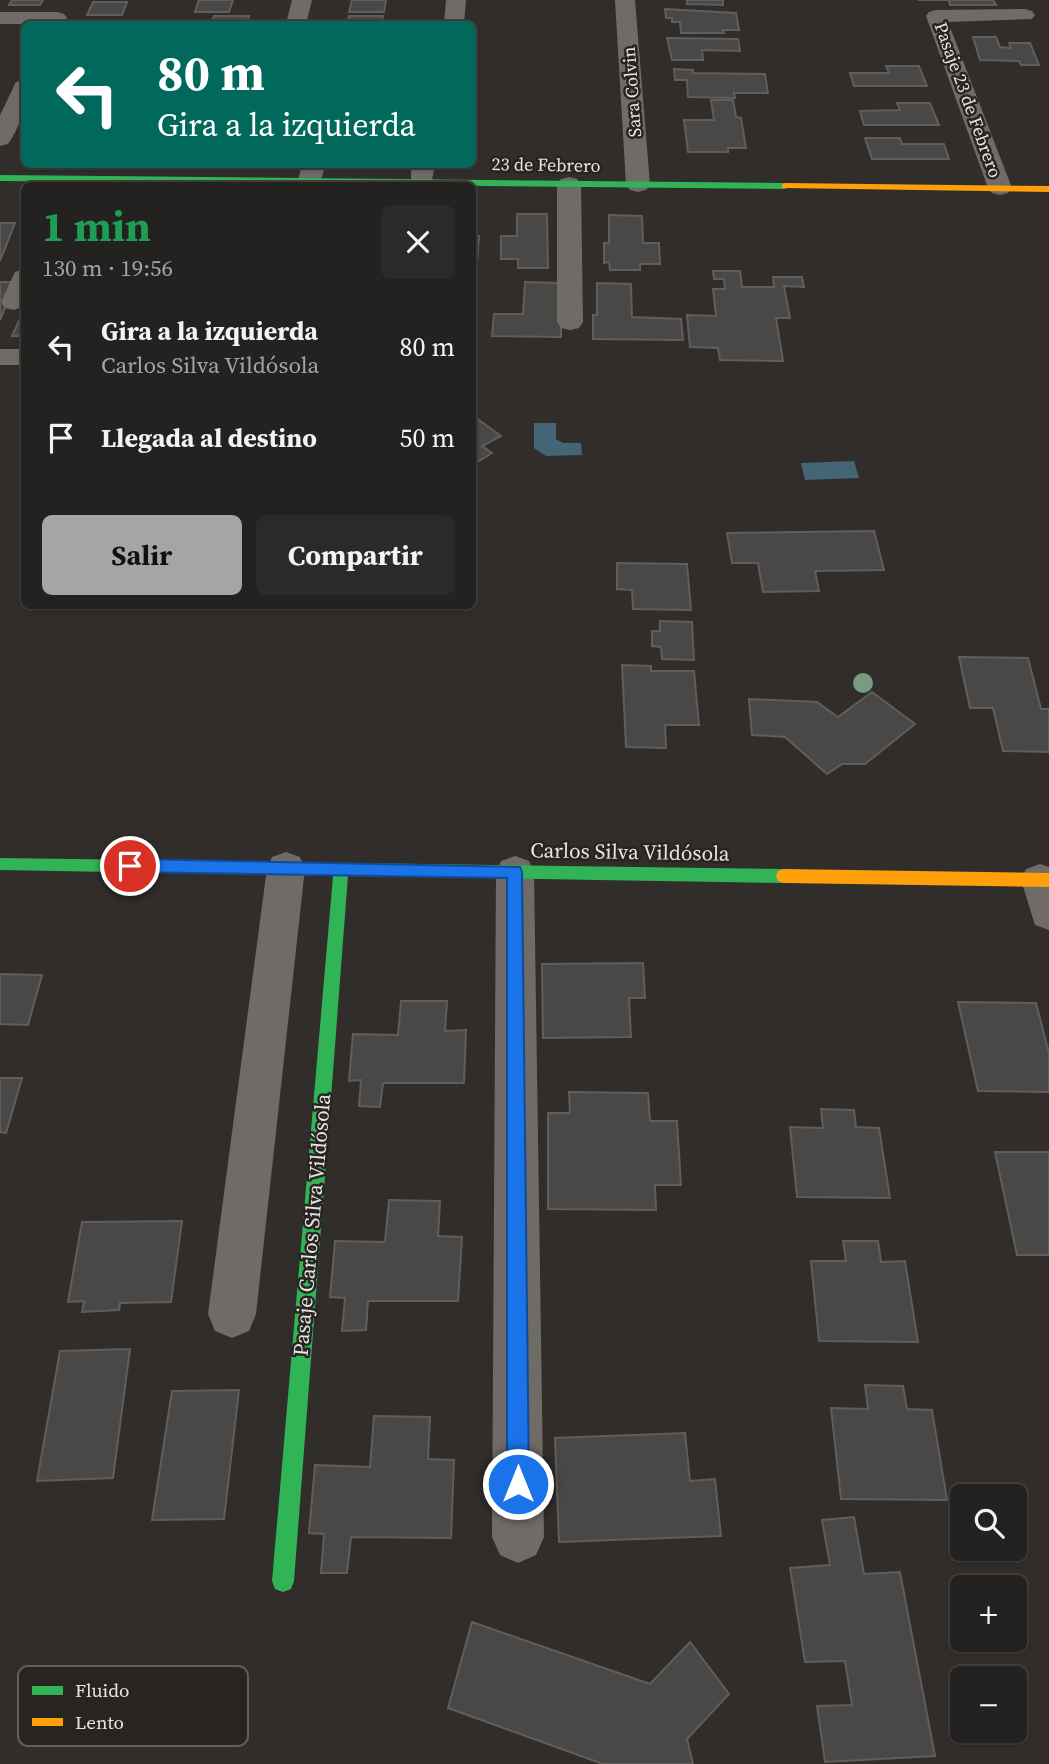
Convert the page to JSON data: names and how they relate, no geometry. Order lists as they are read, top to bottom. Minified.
{"streets":{"street":["Sara Colvin","Pasaje 23 de Febrero","23 de Febrero","Carlos Silva Vildósola","Pasaje Carlos Silva Vildósola"]},"crossings":[["Sara Colvin","23 de Febrero"],["Pasaje 23 de Febrero","23 de Febrero"],["Carlos Silva Vildósola","Pasaje Carlos Silva Vildósola"]],"legend":["Fluido","Lento"],"page":{"turn":["80 m","Gira a la izquierda"],"heading":["1 min","130 m · 19:56"],"list":[{"name":"Gira a la izquierda","note":"Carlos Silva Vildósola","value":"80 m"},{"name":"Llegada al destino","value":"50 m"}],"buttons":["Salir","Compartir"],"map_buttons":["+","−"]}}
